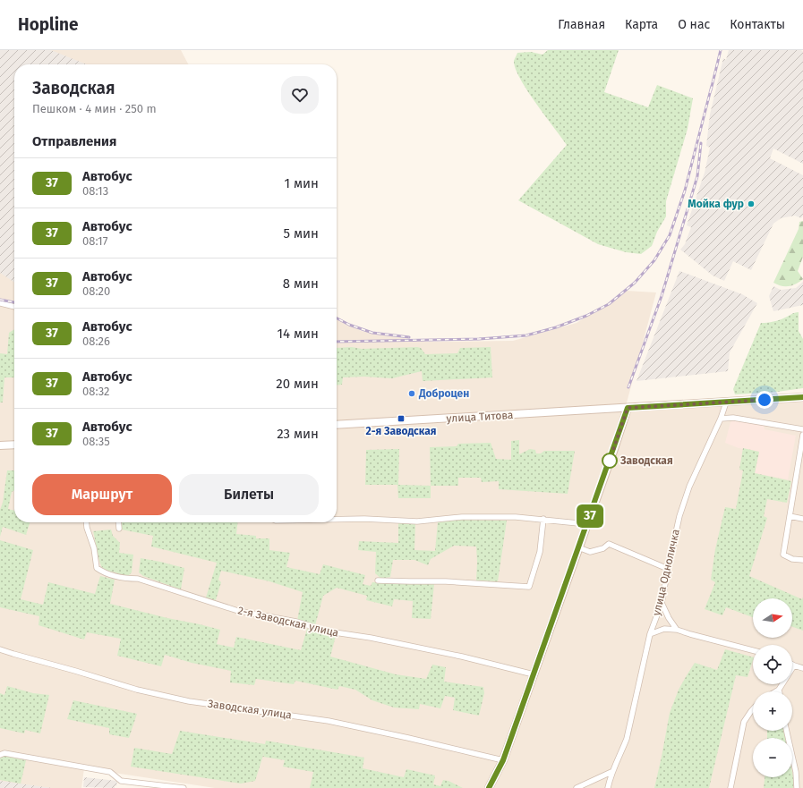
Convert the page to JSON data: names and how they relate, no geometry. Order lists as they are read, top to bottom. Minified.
{"streets":{"main road":["улица Титова"],"street":["улица Одноличка","2-я Заводская улица","Заводская улица"]},"crossings":[["улица Титова","улица Одноличка"]],"places":{"other":["Мойка фур","Доброцен","Заводская"],"transit":["2-я Заводская"]},"lines":["bus line 37"],"north":"right","page":{"header":"Hopline","nav":["Главная","Карта","О нас","Контакты"],"on_map":"37","heading":[["Заводская","Пешком · 4 мин · 250 m"],"Отправления"],"list":[{"mark":"37","name":"Автобус","note":"08:13","value":"1 мин"},{"mark":"37","name":"Автобус","note":"08:17","value":"5 мин"},{"mark":"37","name":"Автобус","note":"08:20","value":"8 мин"},{"mark":"37","name":"Автобус","note":"08:26","value":"14 мин"},{"mark":"37","name":"Автобус","note":"08:32","value":"20 мин"},{"mark":"37","name":"Автобус","note":"08:35","value":"23 мин"}],"buttons":["Маршрут","Билеты"],"map_buttons":["+","−"]}}
